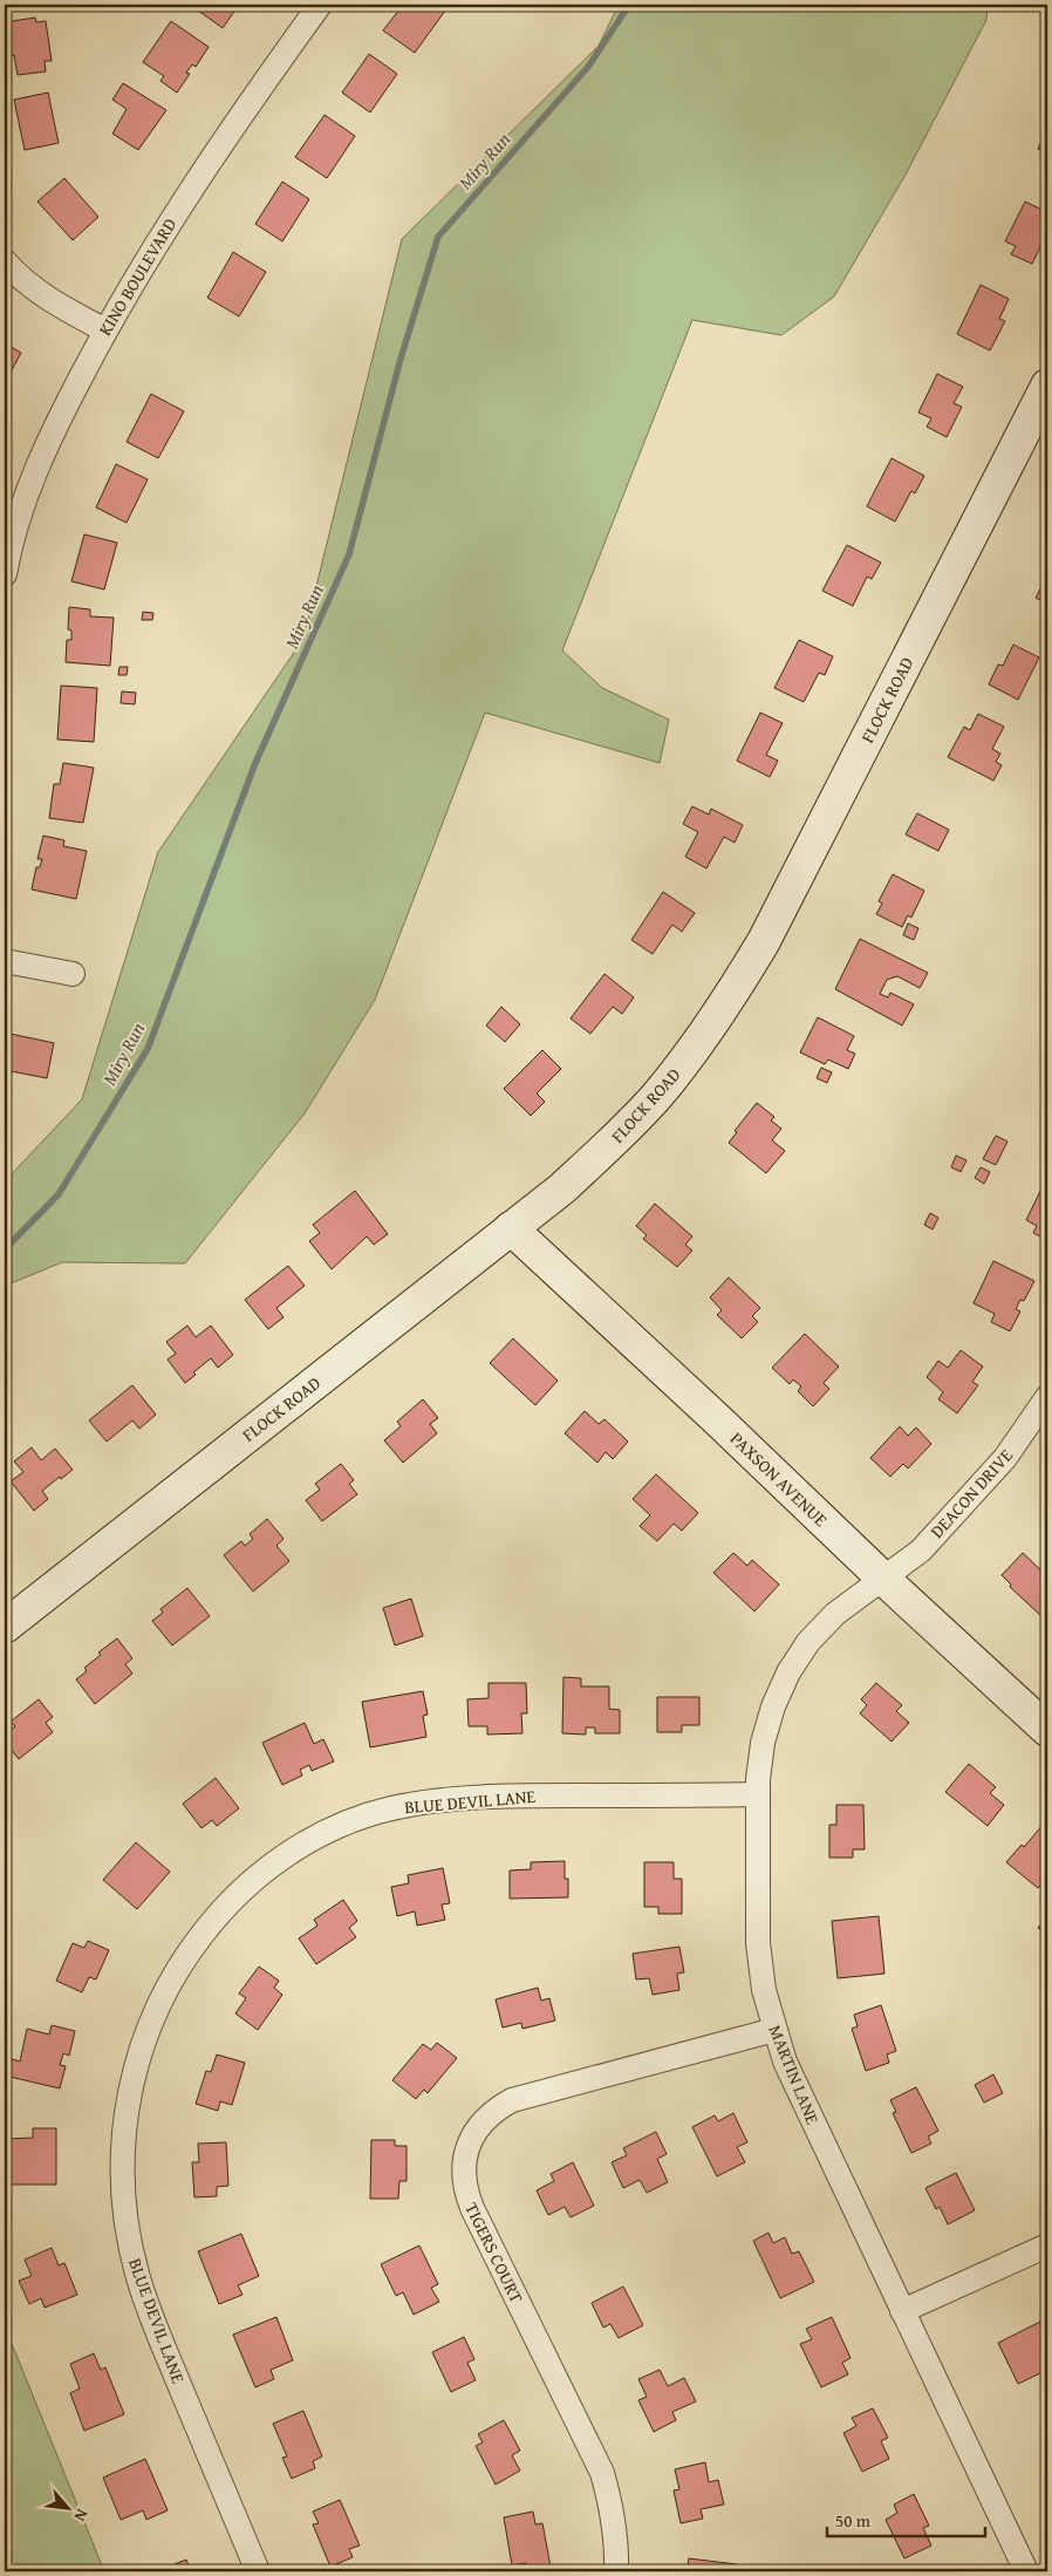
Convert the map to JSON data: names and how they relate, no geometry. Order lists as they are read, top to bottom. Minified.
{"streets":{"main road":["FLOCK ROAD","PAXSON AVENUE"],"street":["KINO BOULEVARD","DEACON DRIVE","BLUE DEVIL LANE","MARTIN LANE","TIGERS COURT"]},"crossings":[["FLOCK ROAD","PAXSON AVENUE"],["PAXSON AVENUE","DEACON DRIVE"],["PAXSON AVENUE","MARTIN LANE"],["DEACON DRIVE","MARTIN LANE"],["BLUE DEVIL LANE","MARTIN LANE"],["MARTIN LANE","TIGERS COURT"]],"water":["Miry Run"],"scale_bar":"50 m","north":"bottom right"}
